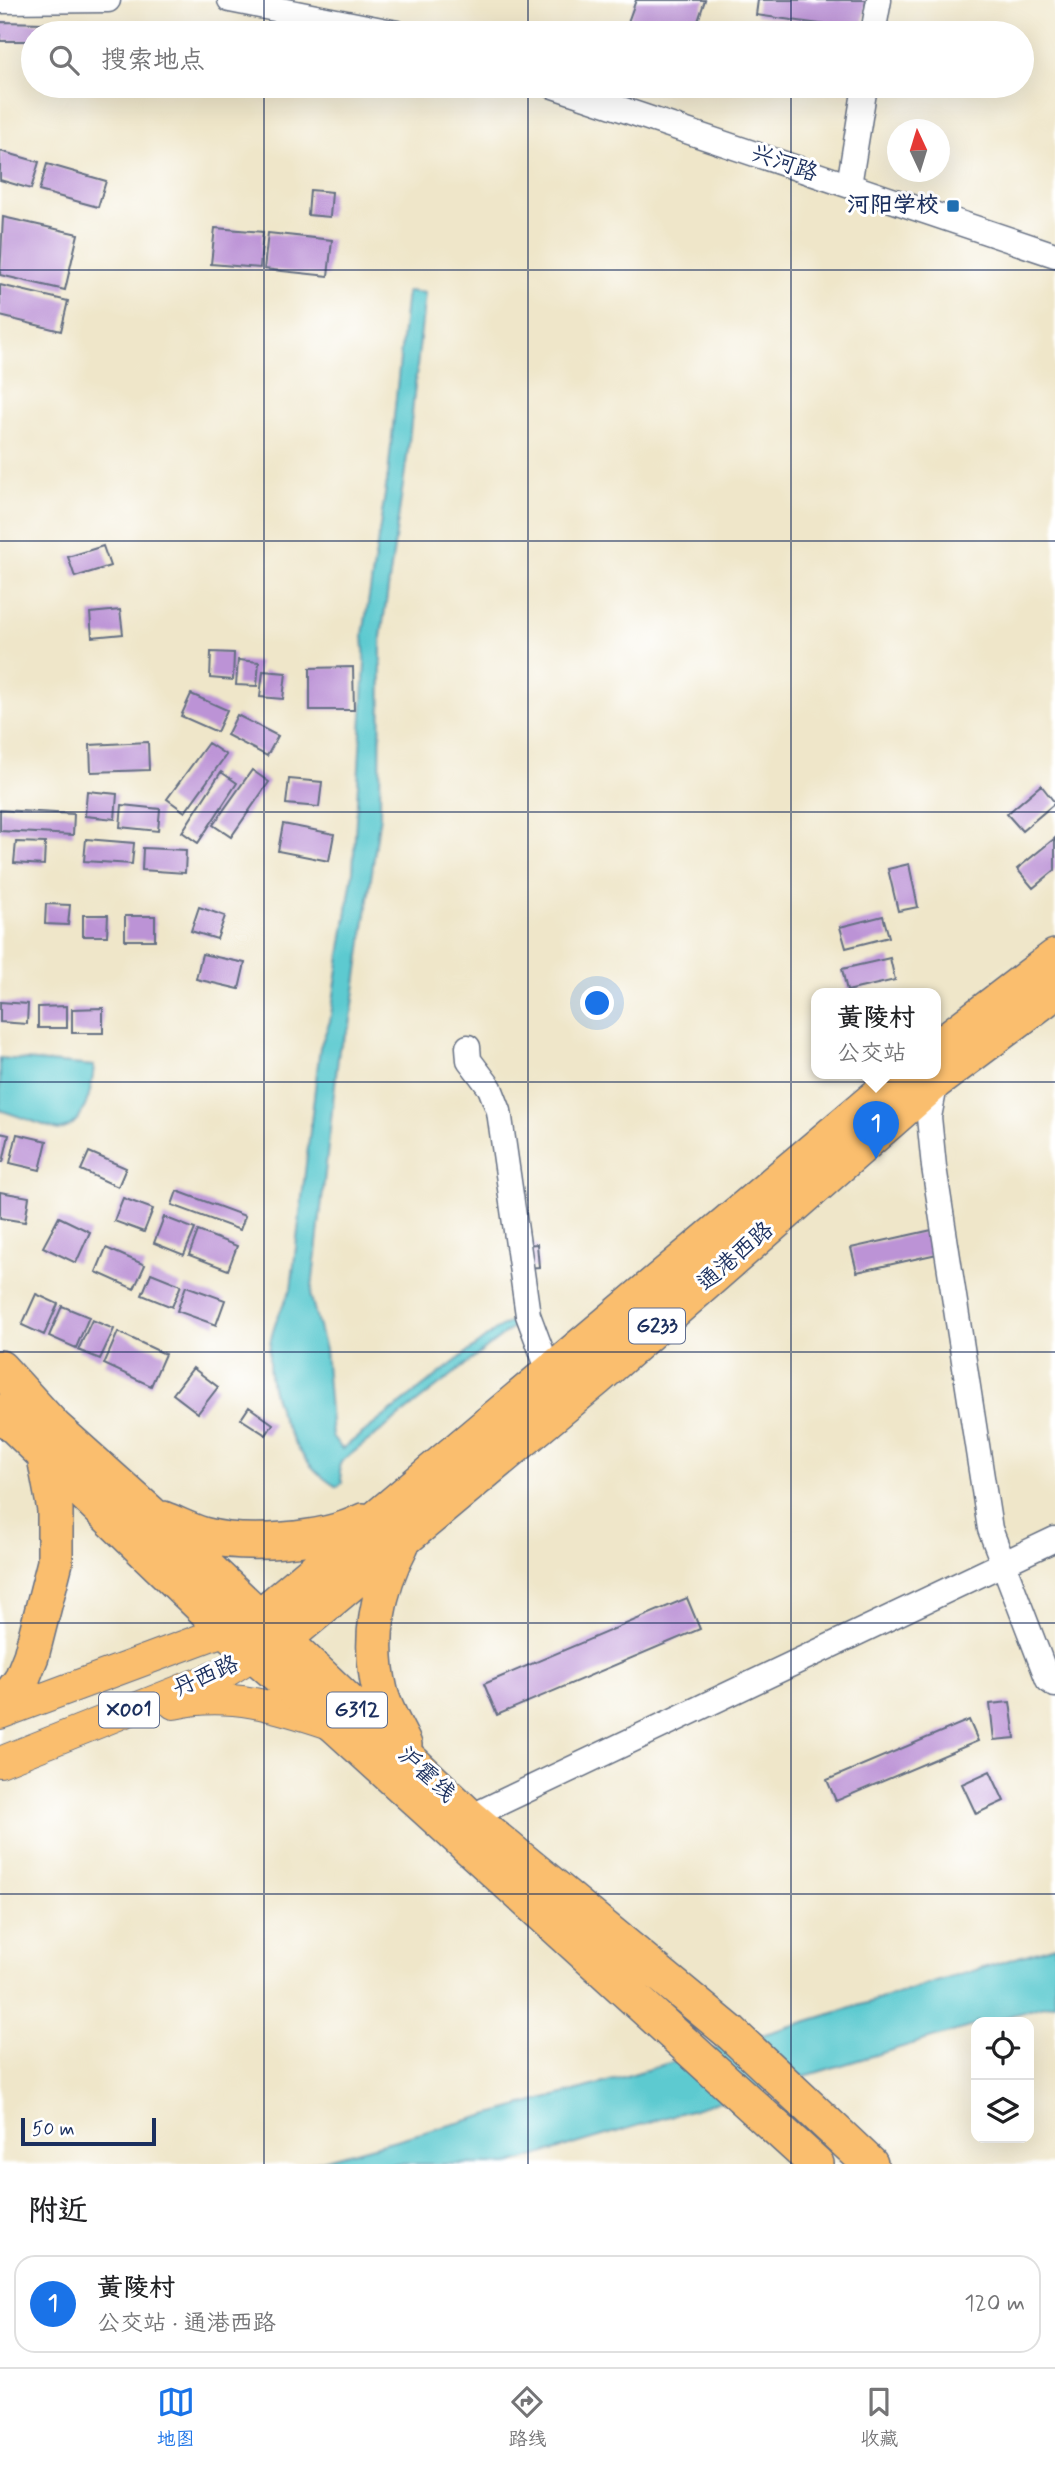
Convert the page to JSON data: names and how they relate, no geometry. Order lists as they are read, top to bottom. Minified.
{"streets":{"highway":["通港西路","G233","G312","沪霍线"],"main road":["丹西路","X001"],"street":["兴河路"]},"crossings":[["通港西路","丹西路"],["通港西路","沪霍线"],["丹西路","沪霍线"]],"places":{"transit":["河阳学校"]},"scale_bar":"50 m","north":"top","page":{"search":"搜索地点","popup":["黄陵村","公交站"],"pins":"1","scale":"50 m","heading":"附近","list":[{"mark":"1","name":"黄陵村","note":"公交站 · 通港西路","value":"120 m"}],"nav":["地图","路线","收藏"]}}
